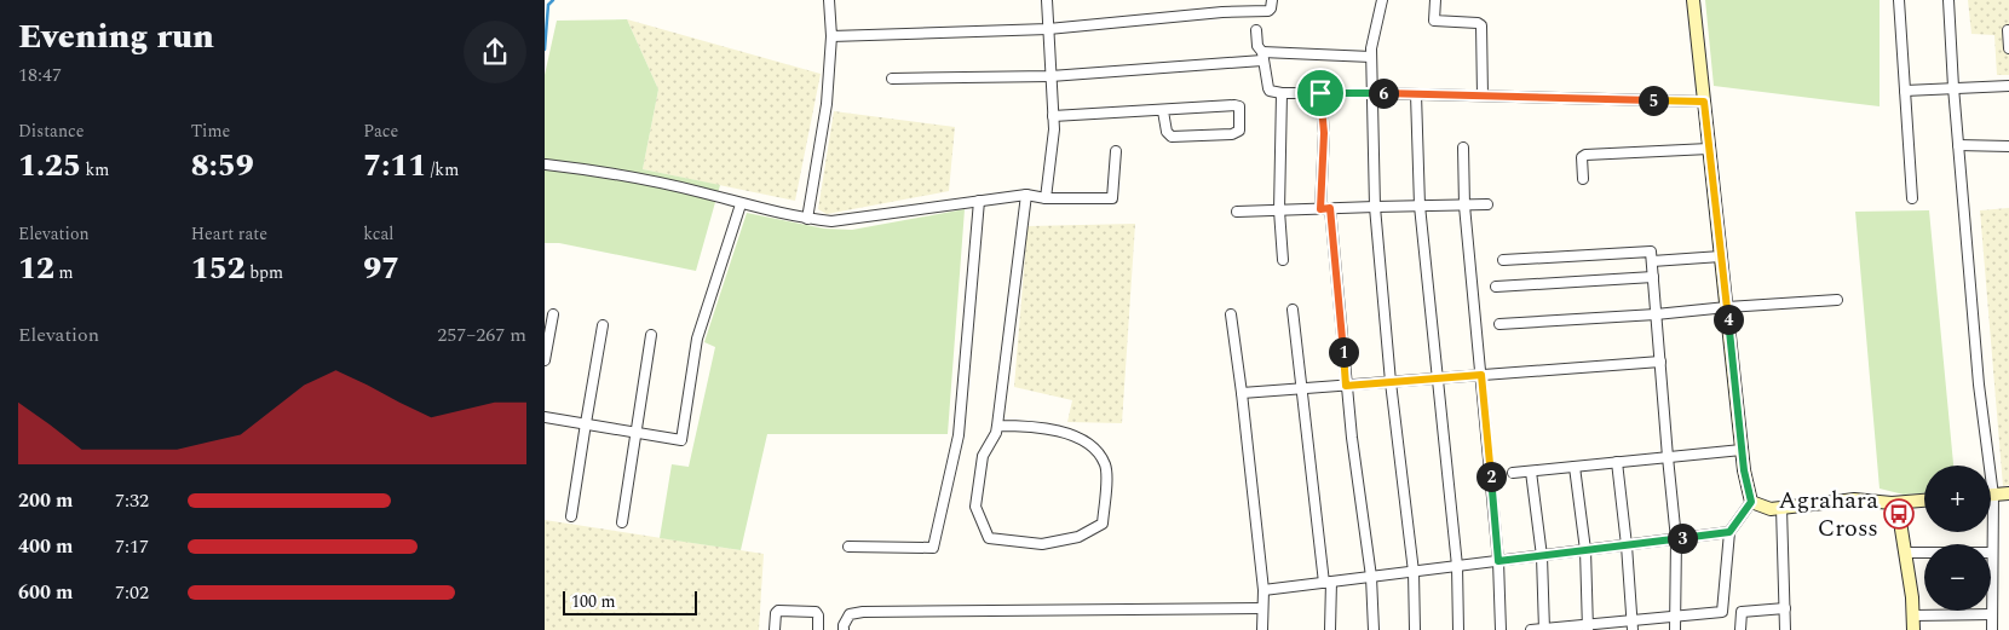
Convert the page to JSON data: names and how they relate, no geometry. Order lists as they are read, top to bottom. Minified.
{"places":{"bus stop":["Agrahara Cross"]},"scale_bar":"100 m","page":{"heading":["Evening run","18:47"],"pins":["6","5","4","1","2","3"],"stats":[["Distance","1.25 km"],["Time","8:59"],["Pace","7:11 /km"],["Elevation","12 m"],["Heart rate","152 bpm"],["kcal","97"]],"chart":["Elevation","257–267 m"],"map_buttons":["+","−"],"list":[{"name":"200 m","note":"7:32"},{"name":"400 m","note":"7:17"},{"name":"600 m","note":"7:02"}],"scale":"100 m"}}
